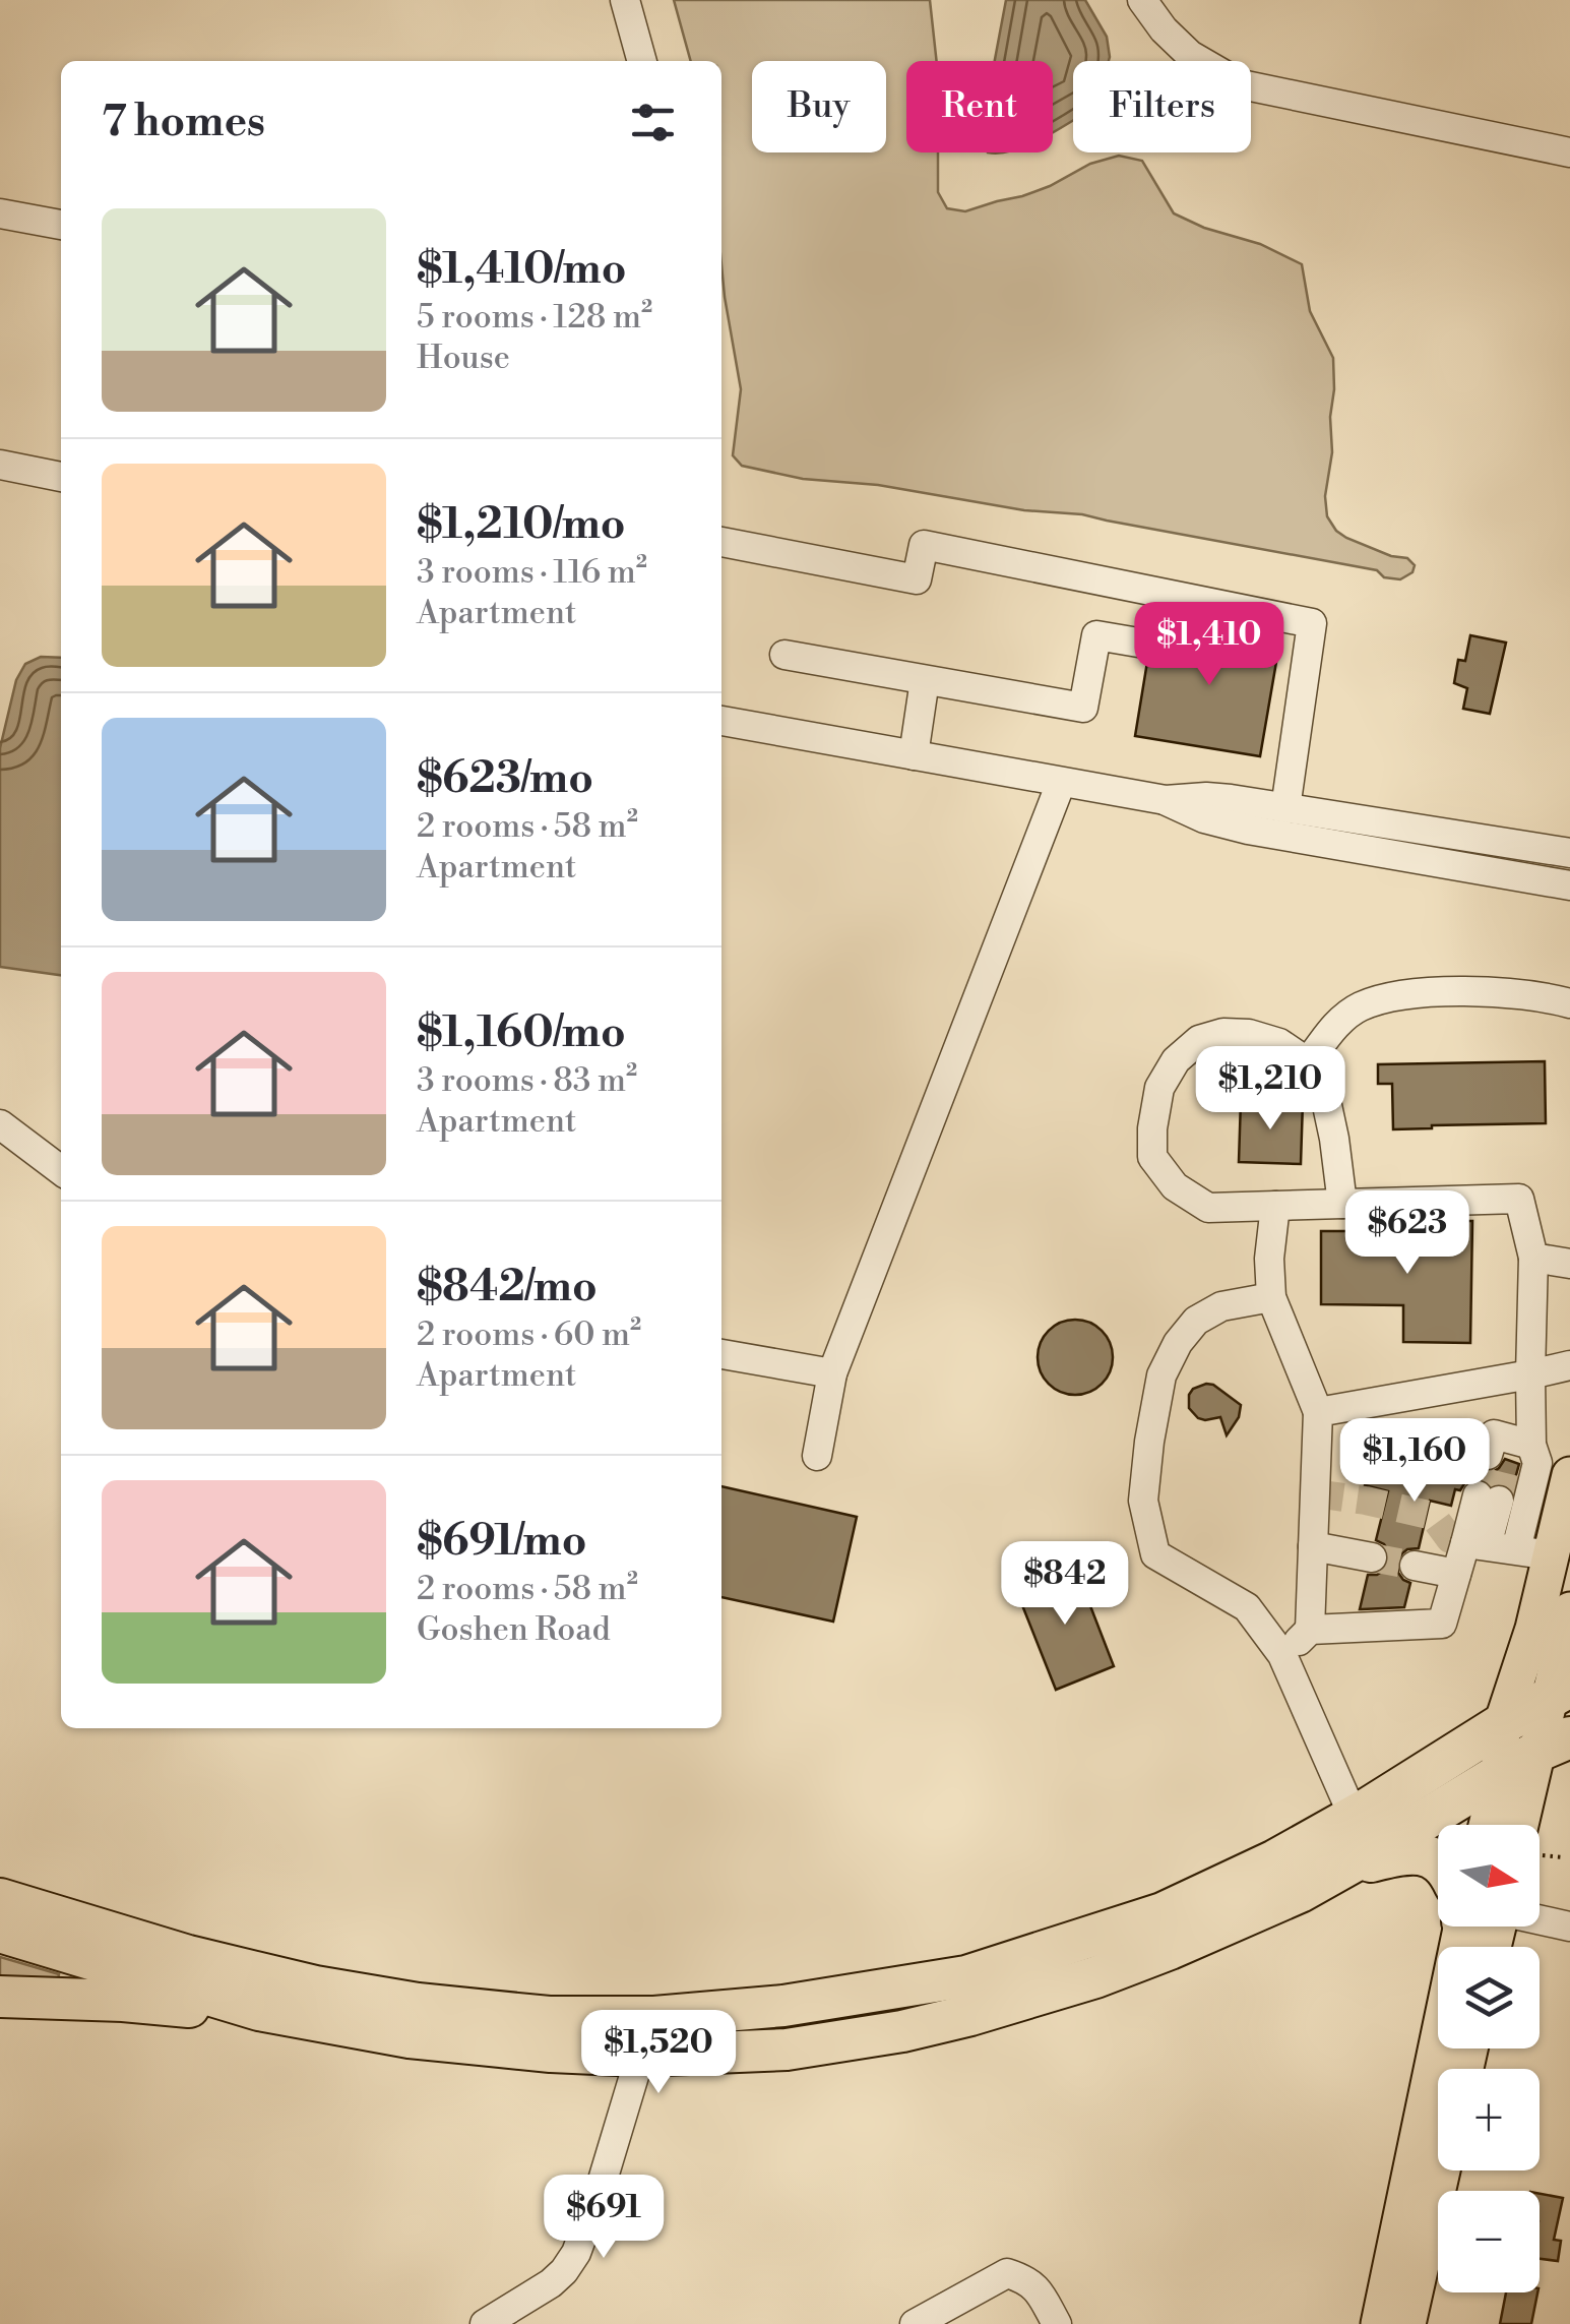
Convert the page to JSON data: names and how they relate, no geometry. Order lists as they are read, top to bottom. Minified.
{"north":"right","page":{"chip":["Buy","Rent","Filters"],"heading":"7 homes","list":[{"name":"$1,410/mo","note":"5 rooms · 128 m² · House"},{"name":"$1,210/mo","note":"3 rooms · 116 m² · Apartment"},{"name":"$623/mo","note":"2 rooms · 58 m² · Apartment"},{"name":"$1,160/mo","note":"3 rooms · 83 m² · Apartment"},{"name":"$842/mo","note":"2 rooms · 60 m² · Apartment"},{"name":"$691/mo","note":"2 rooms · 58 m² · Goshen Road"}],"price":["$1,410","$1,210","$623","$1,160","$842","$1,520","$691"],"map_buttons":["+","−"]}}
